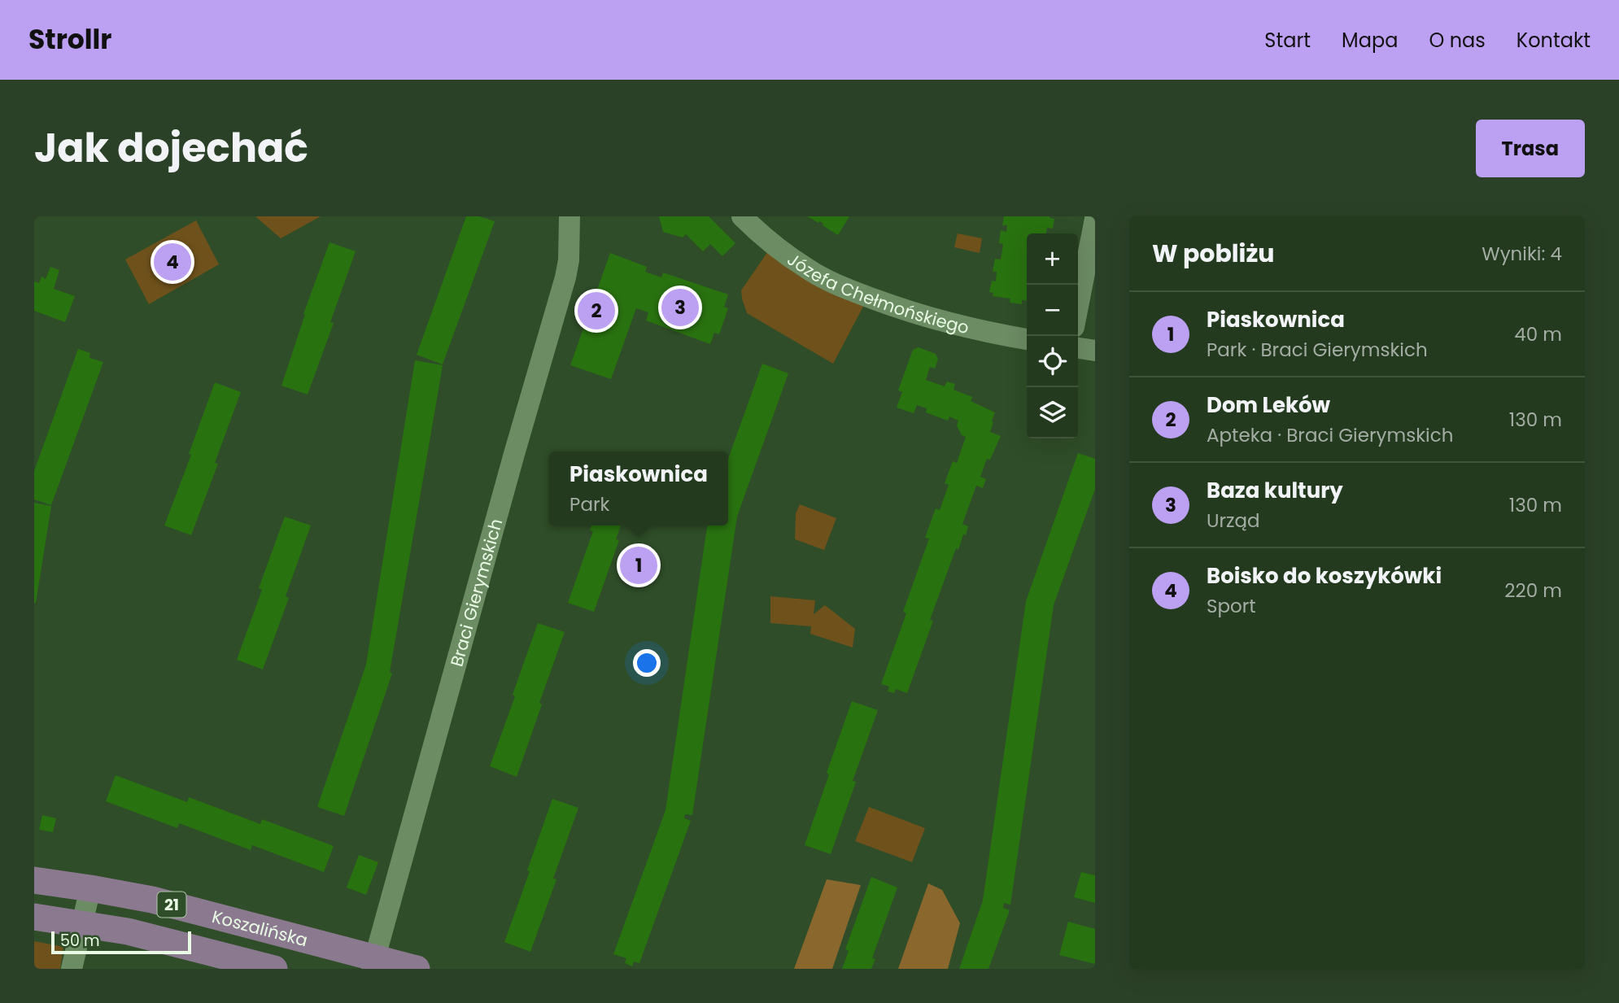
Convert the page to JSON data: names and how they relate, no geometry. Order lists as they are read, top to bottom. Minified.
{"streets":{"main road":["21","Koszalińska"],"street":["Józefa Chełmońskiego","Braci Gierymskich"]},"crossings":[["Braci Gierymskich","Koszalińska"]],"scale_bar":"50 m","page":{"header":"Strollr","nav":["Start","Mapa","O nas","Kontakt"],"title":"Jak dojechać","buttons":"Trasa","heading":["W pobliżu","Wyniki: 4"],"map_buttons":["+","−"],"pins":["4","3","2","1"],"list":[{"mark":"1","name":"Piaskownica","note":"Park · Braci Gierymskich","value":"40 m"},{"mark":"2","name":"Dom Leków","note":"Apteka · Braci Gierymskich","value":"130 m"},{"mark":"3","name":"Baza kultury","note":"Urząd","value":"130 m"},{"mark":"4","name":"Boisko do koszykówki","note":"Sport","value":"220 m"}],"popup":["Piaskownica","Park"],"scale":"50 m"}}
